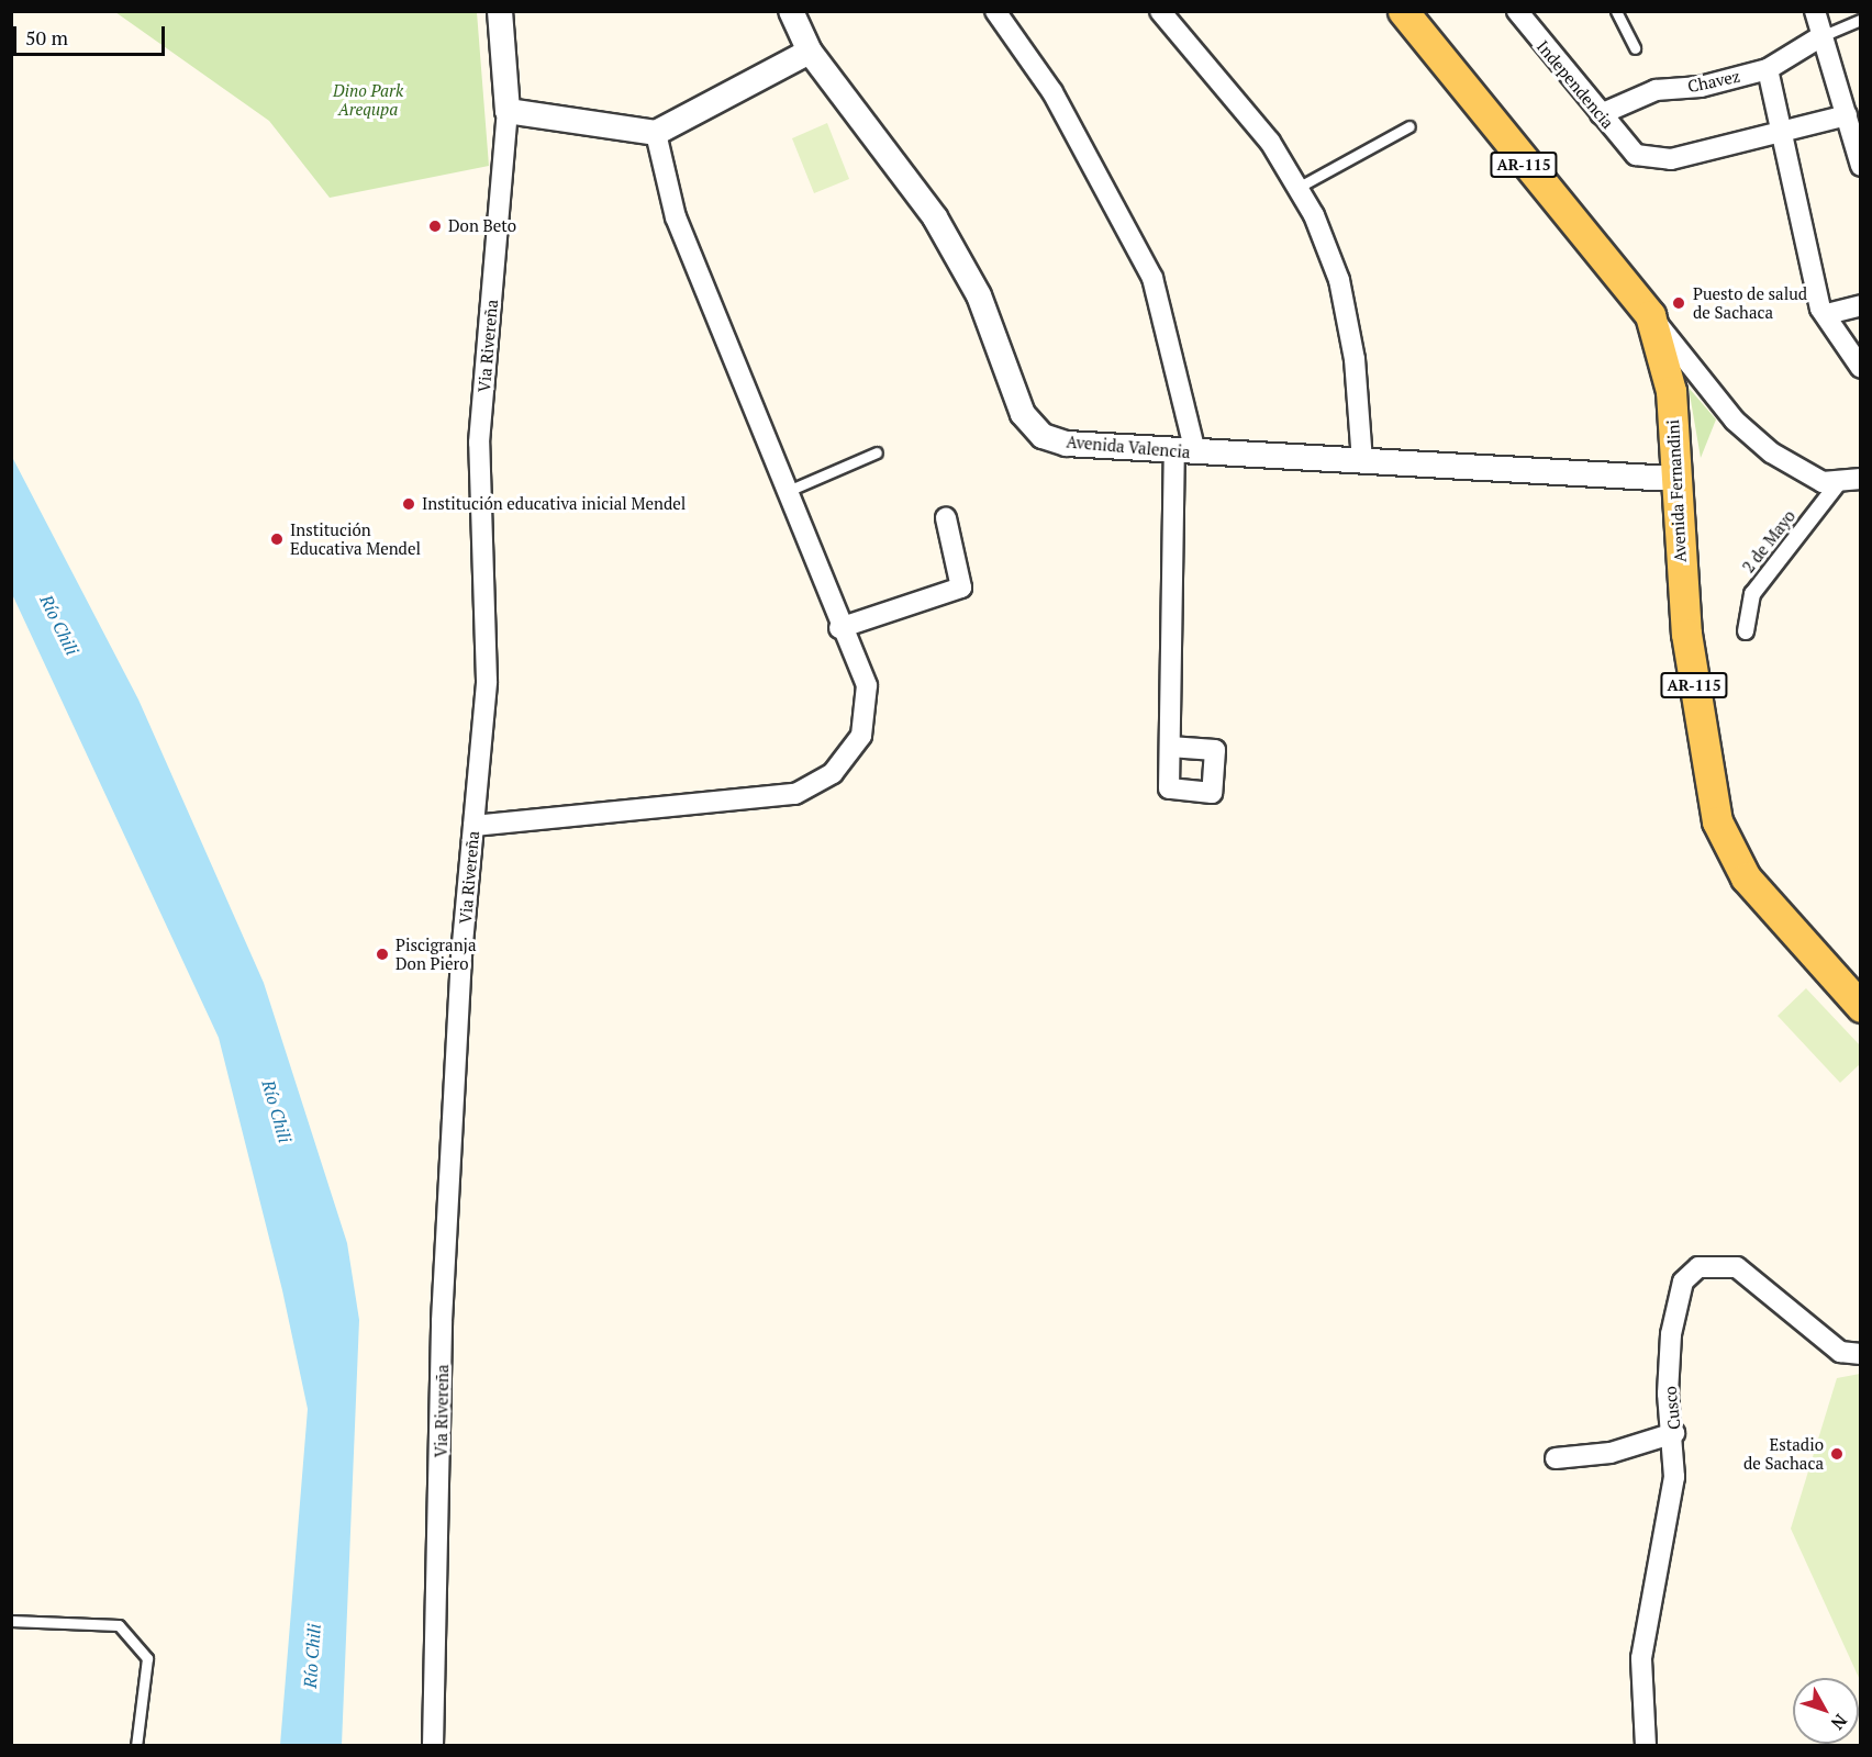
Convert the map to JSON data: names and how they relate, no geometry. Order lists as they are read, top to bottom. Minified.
{"streets":{"main road":["AR-115","Avenida Fernandini"],"street":["Chavez","Independencia","Via Rivereña","Avenida Valencia","2 de Mayo","Cusco"]},"crossings":[["Chavez","Independencia"],["Avenida Valencia","Avenida Fernandini"]],"water":["Río Chili"],"parks":["Dino Park Arequpa"],"places":["Don Beto","Puesto de salud de Sachaca","Institución educativa inicial Mendel","Institución Educativa Mendel","Piscigranja Don Piero","Estadio de Sachaca"],"scale_bar":"50 m","north":"bottom right"}
